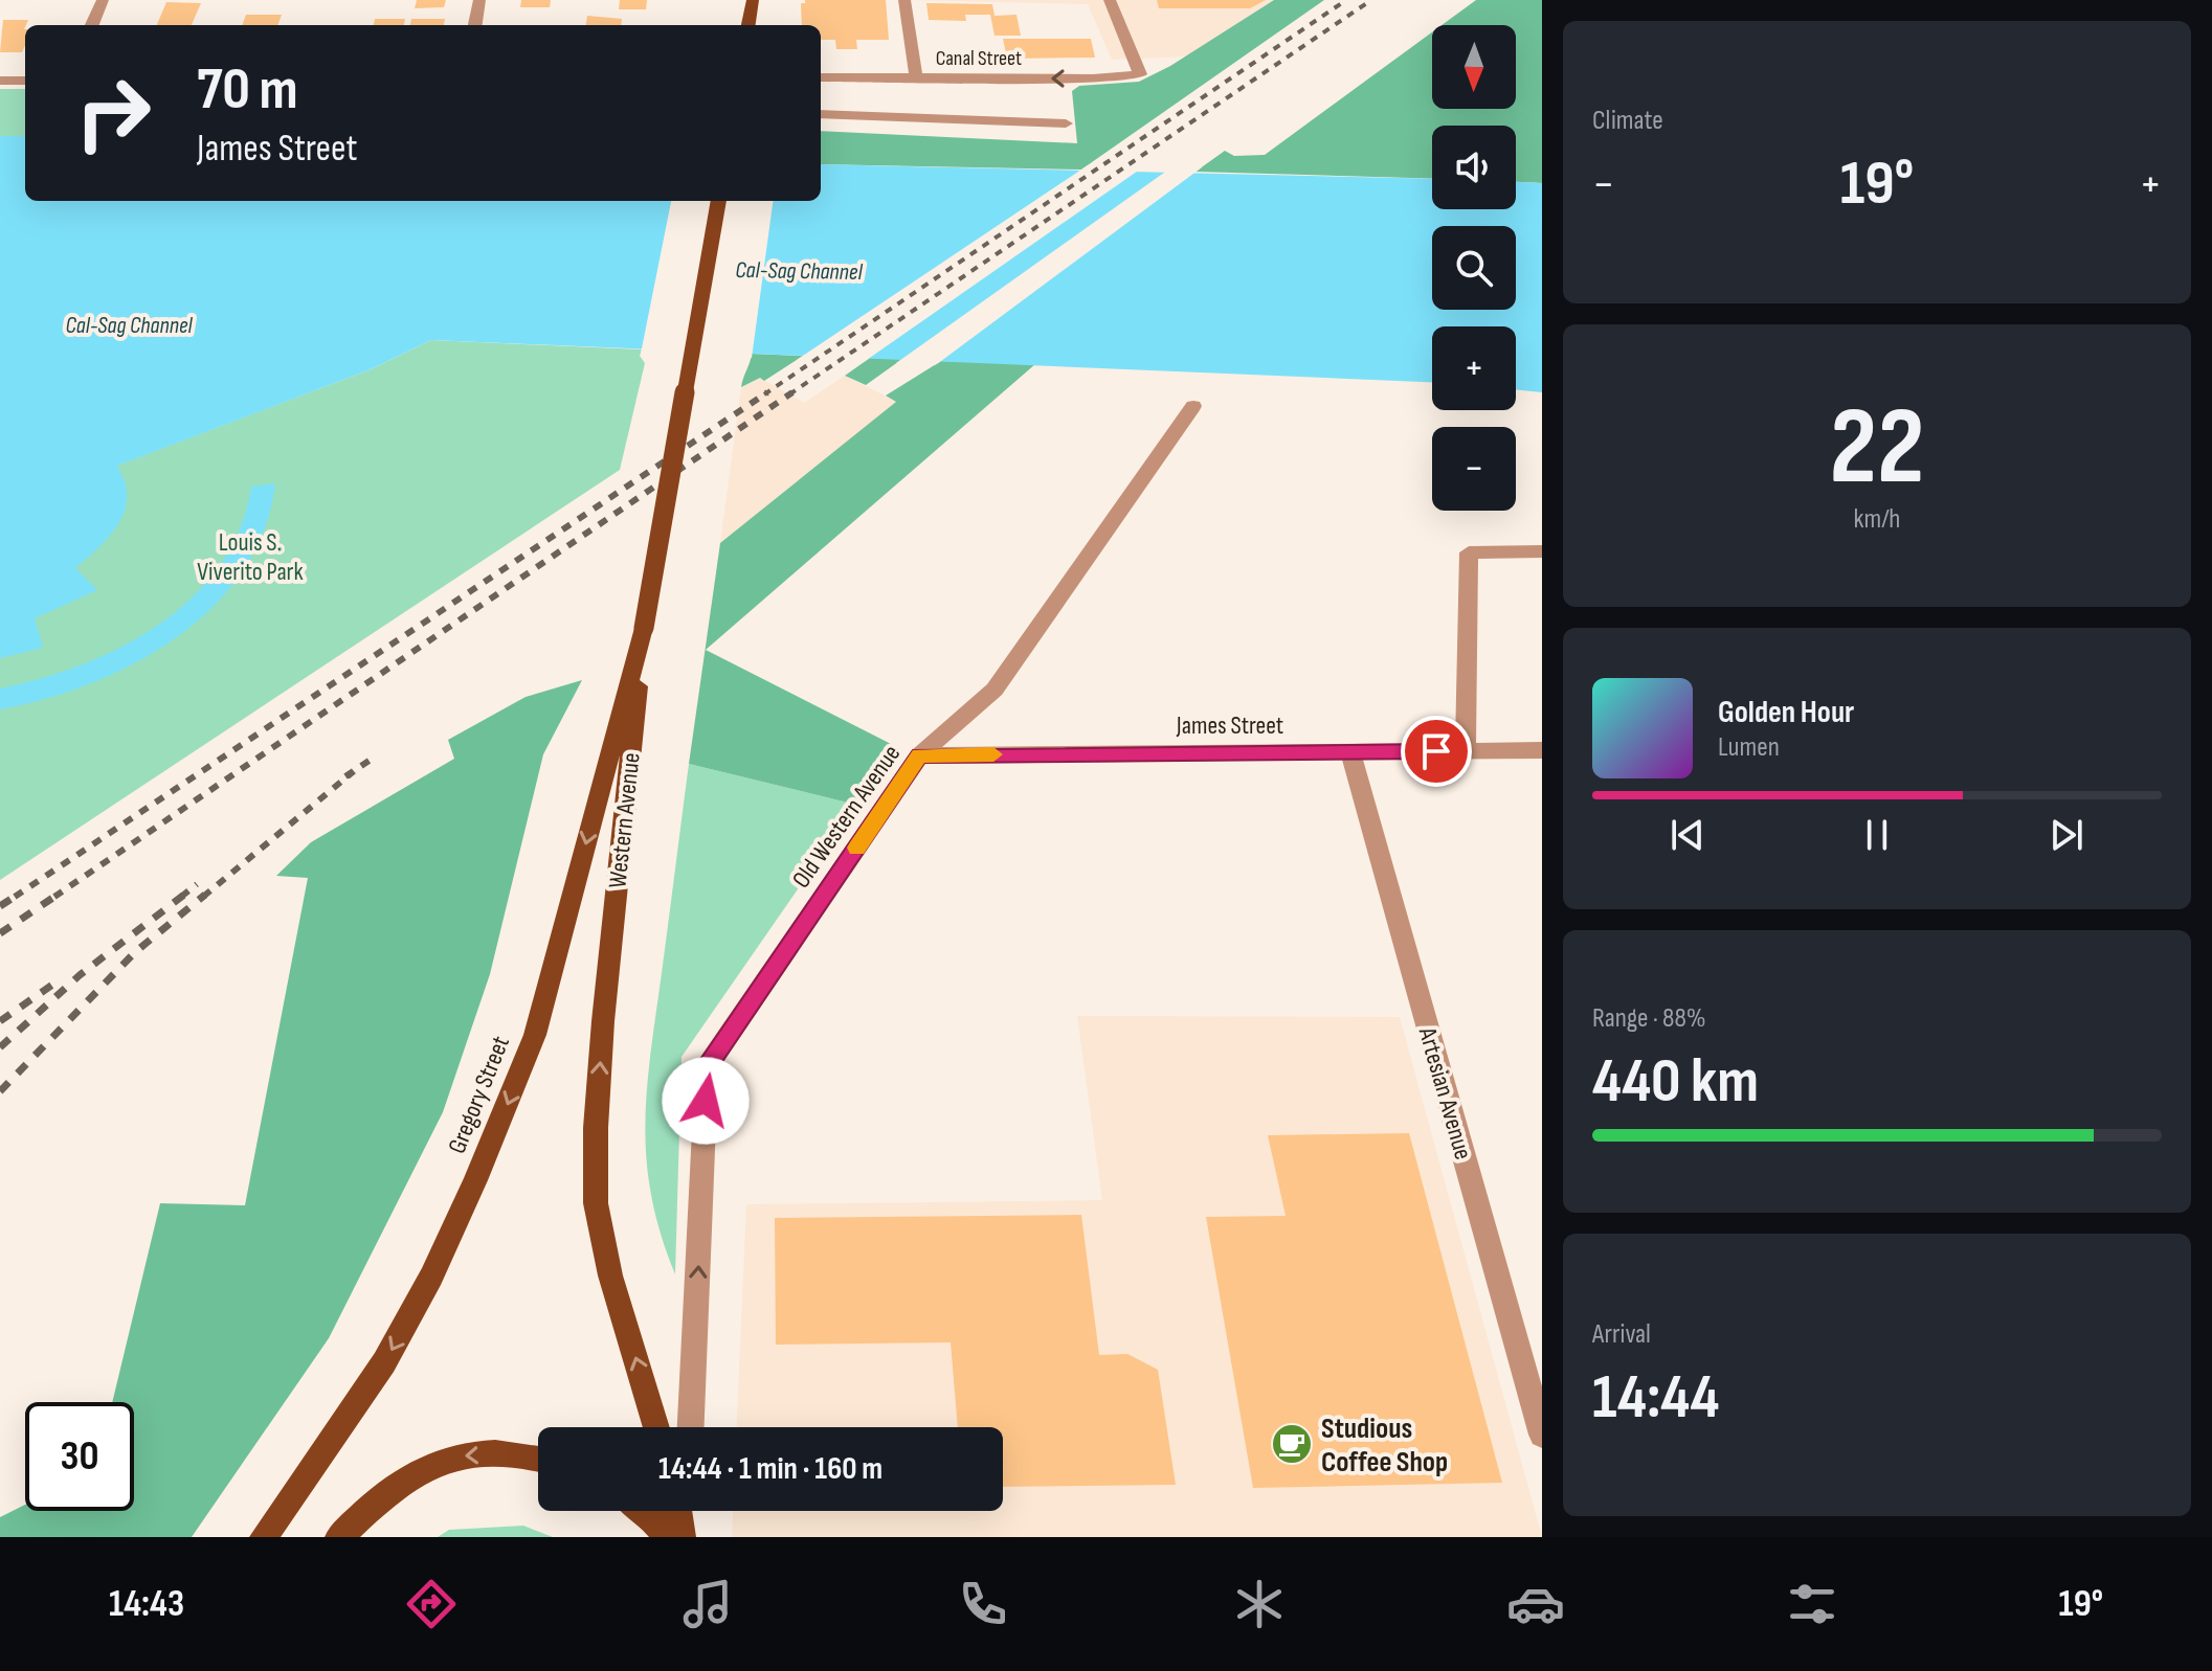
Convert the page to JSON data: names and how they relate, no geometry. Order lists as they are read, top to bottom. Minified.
{"streets":{"main road":["Western Avenue","Gregory Street"],"street":["Canal Street","James Street","Old Western Avenue","Artesian Avenue"]},"crossings":[["James Street","Old Western Avenue"],["James Street","Artesian Avenue"],["Western Avenue","Gregory Street"]],"one_way":["Old Western Avenue","Western Avenue","Gregory Street"],"water":["Cal-Sag Channel"],"parks":["Louis S. Viverito Park"],"places":{"cafe":["Studious Coffee Shop"]},"north":"bottom","page":{"tile":["Climate",["22","km/h"],["Range · 88%","440 km"],["Arrival","14:44"]],"map_buttons":["+","−"],"turn":["70 m","James Street"],"heat":["−","19°","+"],"song":["Golden Hour","Lumen"],"limit":"30","trip":"14:44 · 1 min · 160 m","tabs":["14:43","19°"]}}
